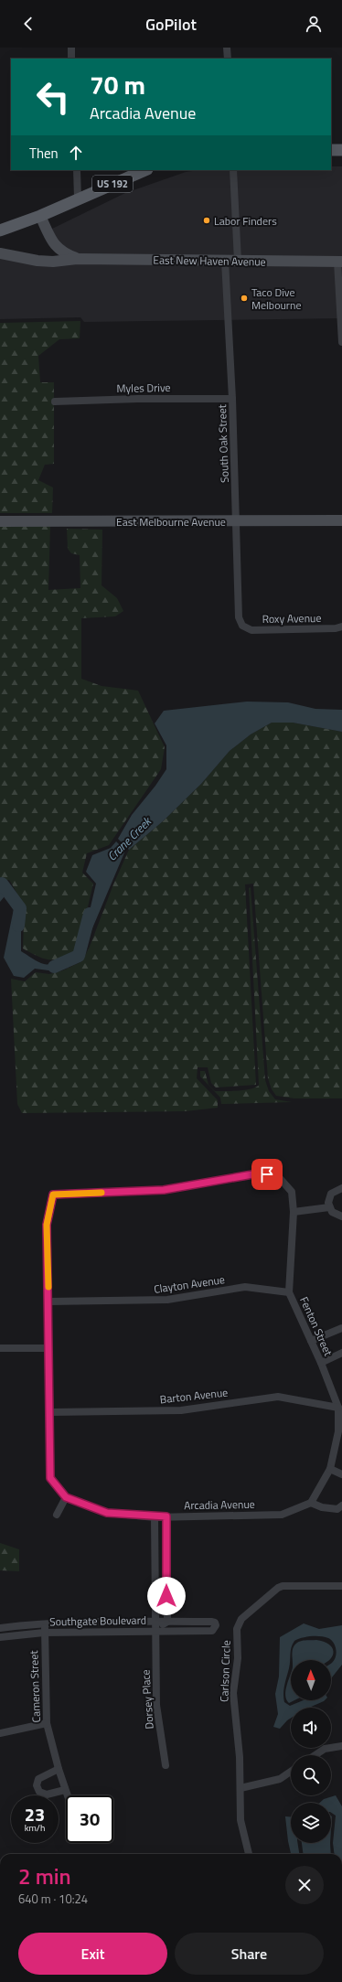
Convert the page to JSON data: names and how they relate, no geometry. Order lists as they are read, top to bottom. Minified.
{"streets":{"main road":["US 192"],"street":["East New Haven Avenue","Myles Drive","South Oak Street","East Melbourne Avenue","Roxy Avenue","Clayton Avenue","Fenton Street","Barton Avenue","Arcadia Avenue","Southgate Boulevard","Carlson Circle","Cameron Street","Dorsey Place"]},"crossings":[["US 192","East New Haven Avenue"],["East New Haven Avenue","South Oak Street"],["Myles Drive","South Oak Street"],["South Oak Street","East Melbourne Avenue"],["South Oak Street","Roxy Avenue"],["Clayton Avenue","Fenton Street"],["Fenton Street","Barton Avenue"],["Fenton Street","Arcadia Avenue"],["Arcadia Avenue","Dorsey Place"],["Southgate Boulevard","Cameron Street"],["Southgate Boulevard","Dorsey Place"]],"water":["Crane Creek"],"places":["Labor Finders","Taco Dive Melbourne"],"north":"top","page":{"header":"GoPilot","turn":["70 m","Arcadia Avenue"],"then":"Then","speed":"23 km/h","limit":"30","heading":["2 min","640 m · 10:24"],"buttons":["Exit","Share"]}}
